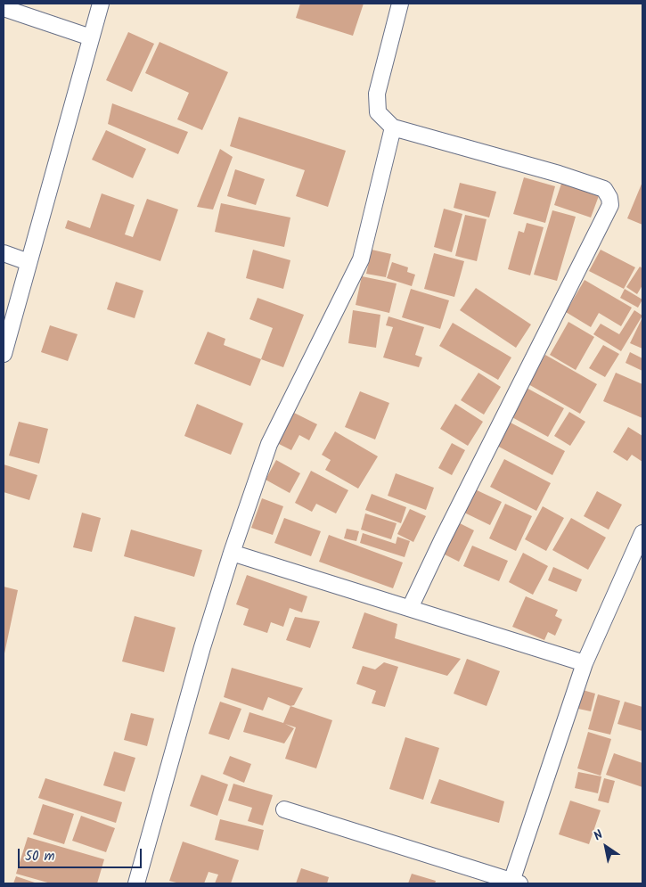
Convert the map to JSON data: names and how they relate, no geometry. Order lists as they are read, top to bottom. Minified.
{"scale_bar":"50 m","north":"top left"}
